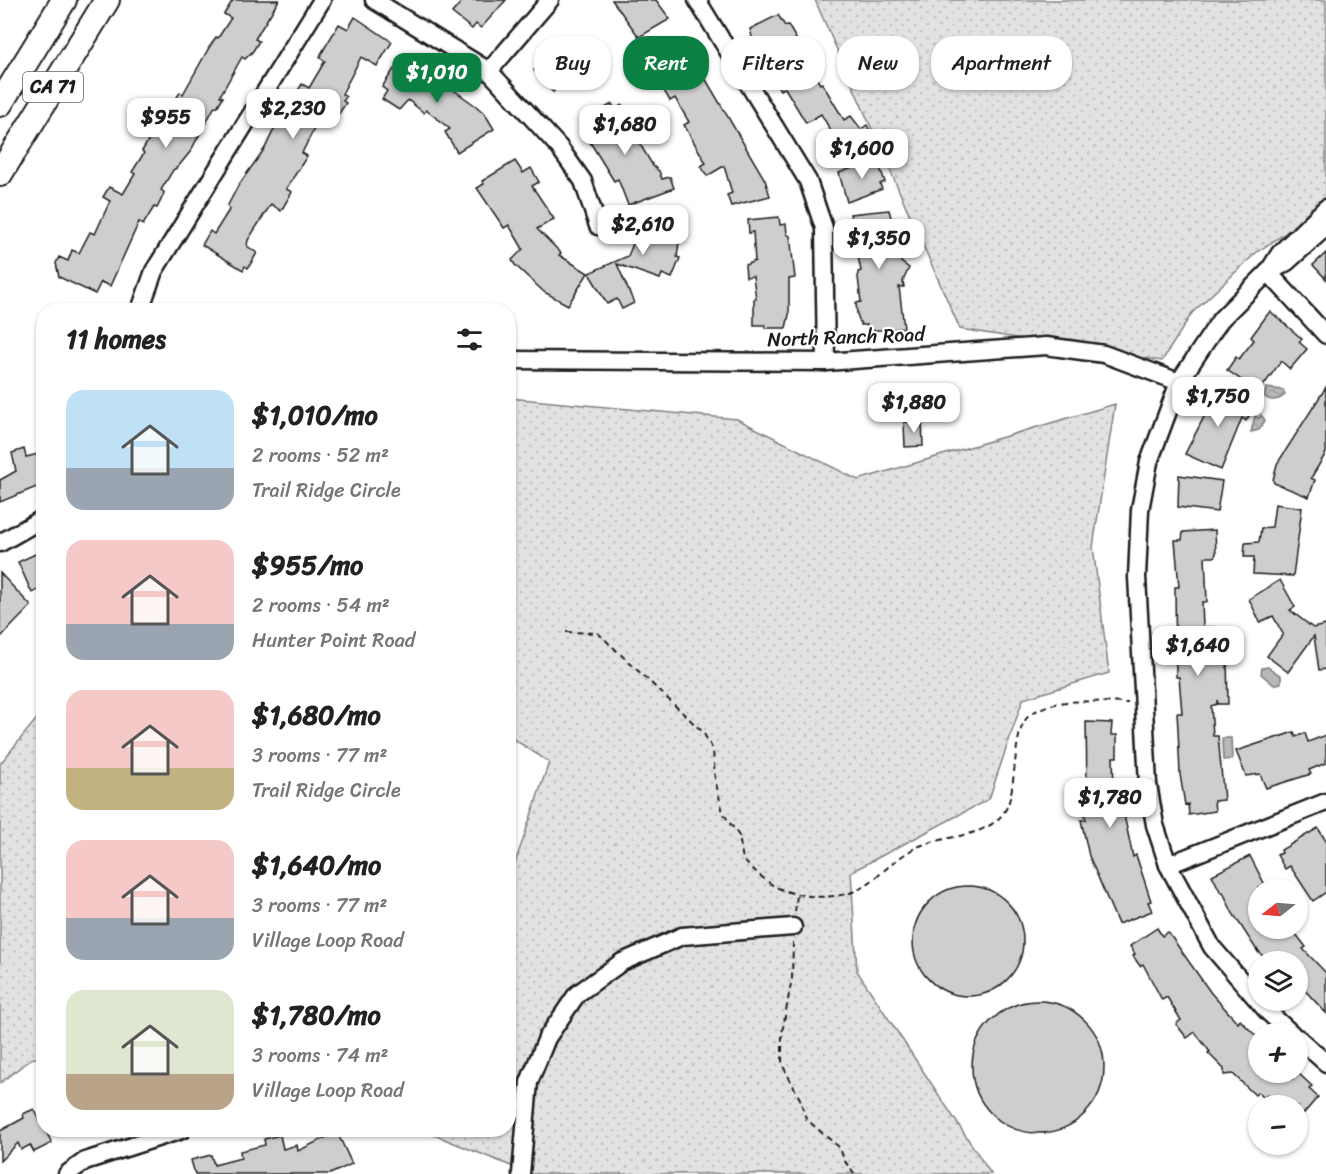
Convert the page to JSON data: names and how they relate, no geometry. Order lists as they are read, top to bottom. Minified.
{"streets":{"highway":["CA 71"],"street":["North Ranch Road"]},"north":"left","page":{"chip":["Buy","Rent","Filters","New","Apartment"],"price":["$1,010","$2,230","$955","$1,680","$1,600","$2,610","$1,350","$1,750","$1,880","$1,640","$1,780"],"heading":"11 homes","list":[{"name":"$1,010/mo","note":"2 rooms · 52 m² · Trail Ridge Circle"},{"name":"$955/mo","note":"2 rooms · 54 m² · Hunter Point Road"},{"name":"$1,680/mo","note":"3 rooms · 77 m² · Trail Ridge Circle"},{"name":"$1,640/mo","note":"3 rooms · 77 m² · Village Loop Road"},{"name":"$1,780/mo","note":"3 rooms · 74 m² · Village Loop Road"}],"map_buttons":["+","−"]}}
